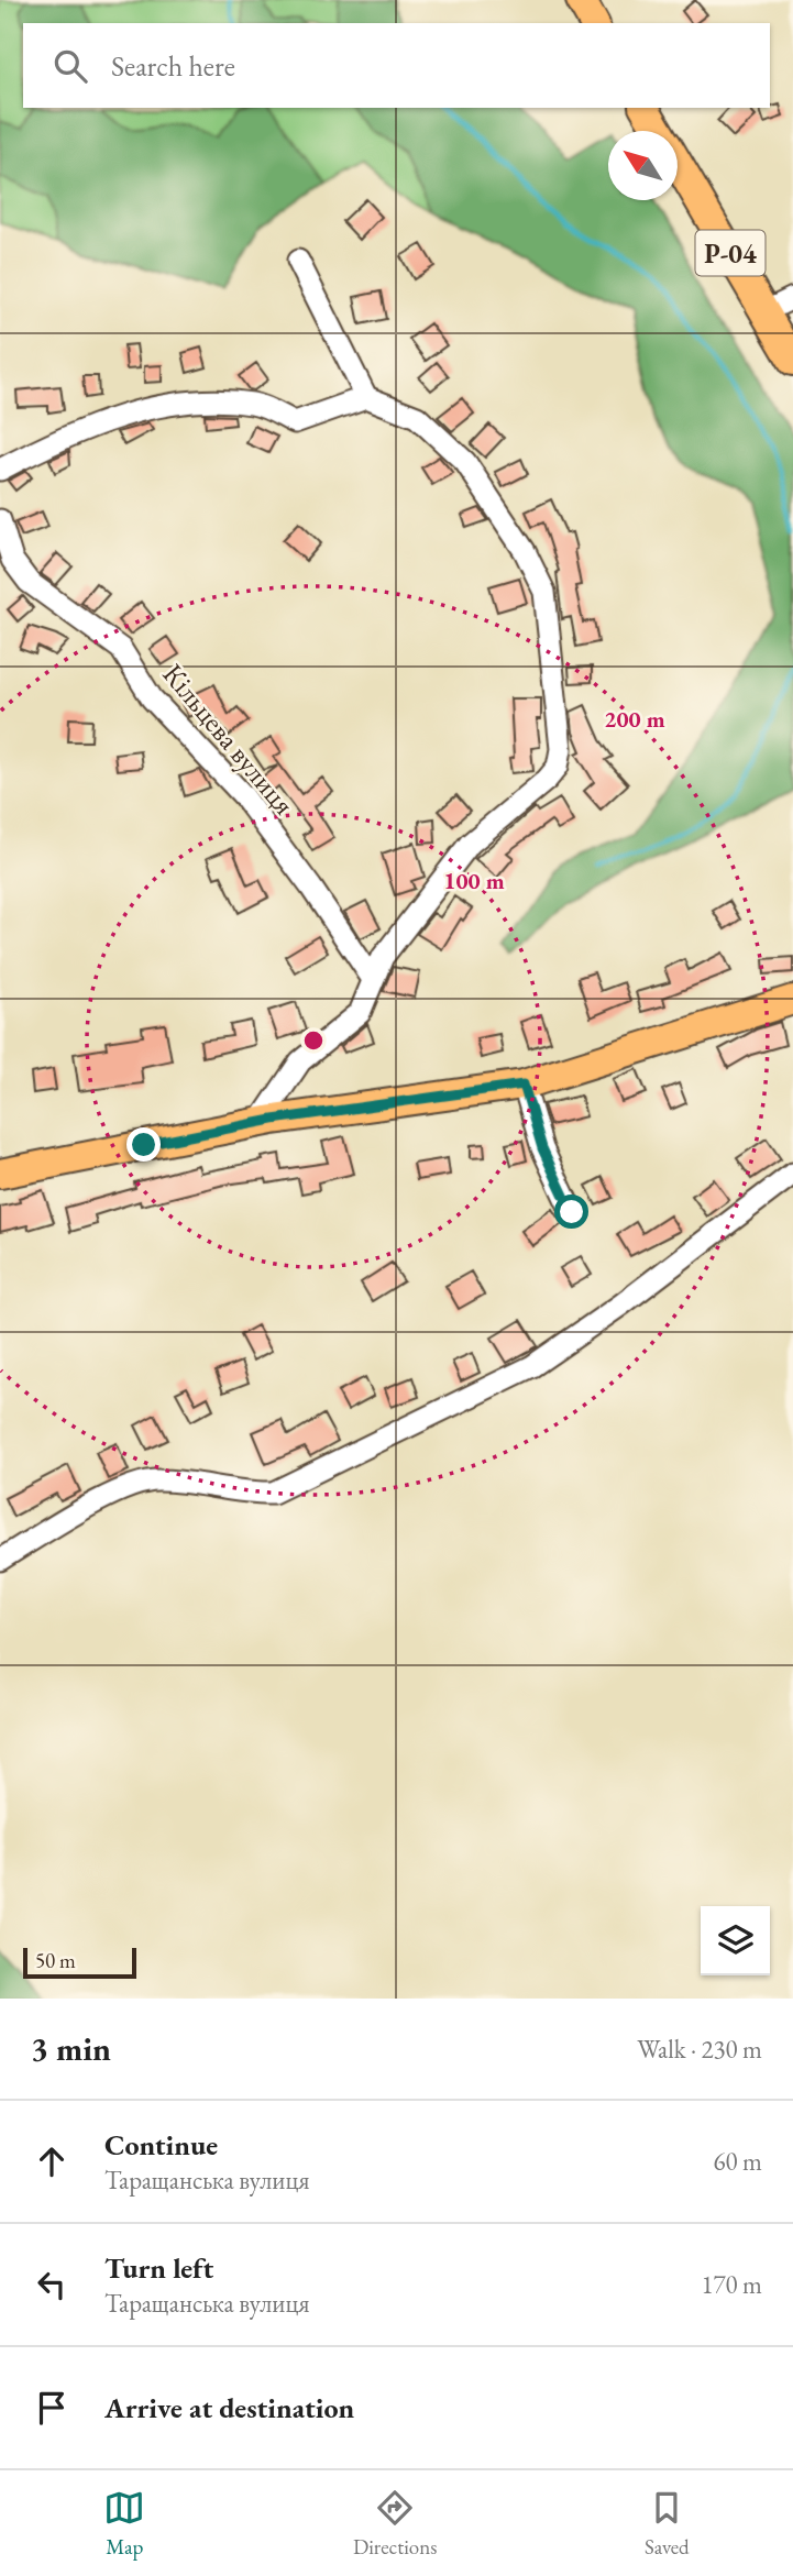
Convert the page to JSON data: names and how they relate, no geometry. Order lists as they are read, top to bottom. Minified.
{"streets":{"main road":["Р-04"],"street":["Кільцева вулиця"]},"scale_bar":"50 m","north":"top left","page":{"search":"Search here","scale":"50 m","heading":["3 min","Walk · 230 m"],"list":[["Continue","Таращанська вулиця","60 m"],["Turn left","Таращанська вулиця","170 m"],"Arrive at destination"],"nav":["Map","Directions","Saved"]},"rings":["200 m","100 m"]}
